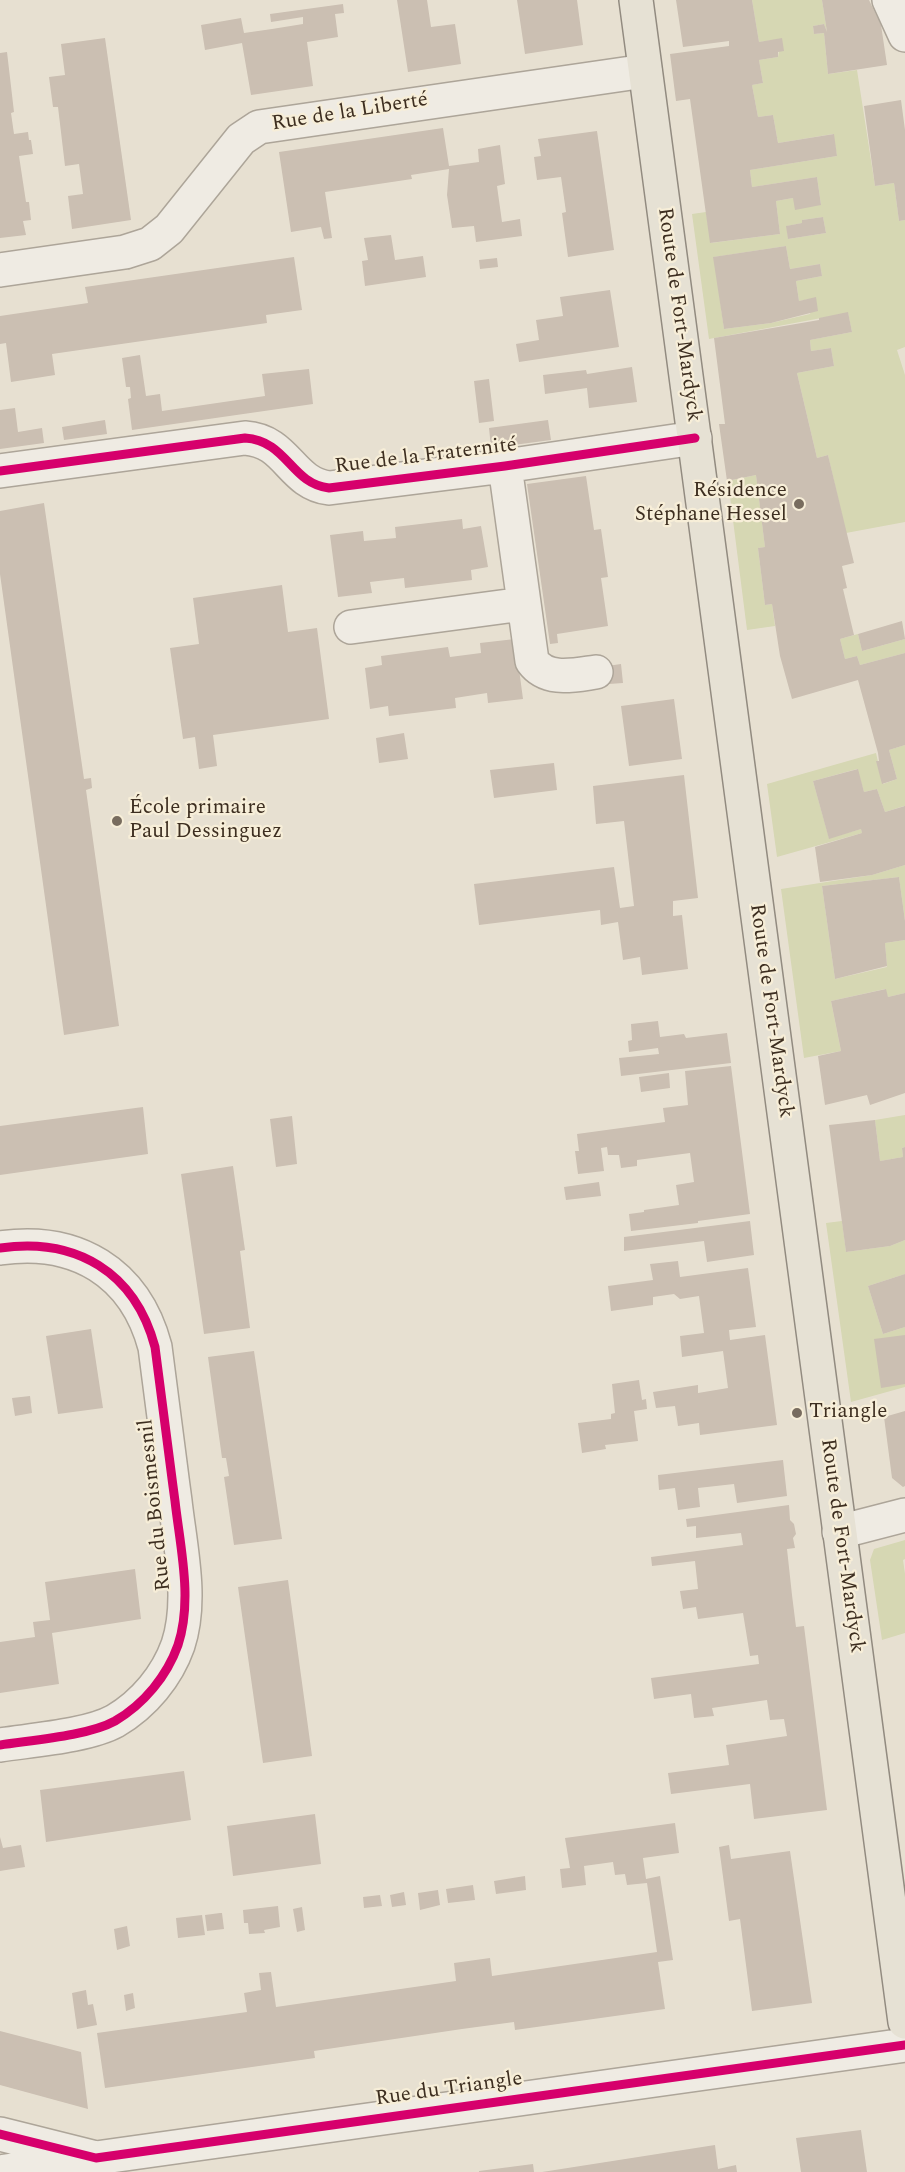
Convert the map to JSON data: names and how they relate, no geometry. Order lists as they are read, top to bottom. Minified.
{"streets":{"main road":["Route de Fort-Mardyck"],"street":["Rue de la Liberté","Rue de la Fraternité","Rue du Boismesnil","Rue du Triangle"]},"crossings":[["Rue de la Liberté","Route de Fort-Mardyck"],["Route de Fort-Mardyck","Rue de la Fraternité"]],"places":["Résidence Stéphane Hessel","École primaire Paul Dessinguez","Triangle"]}
